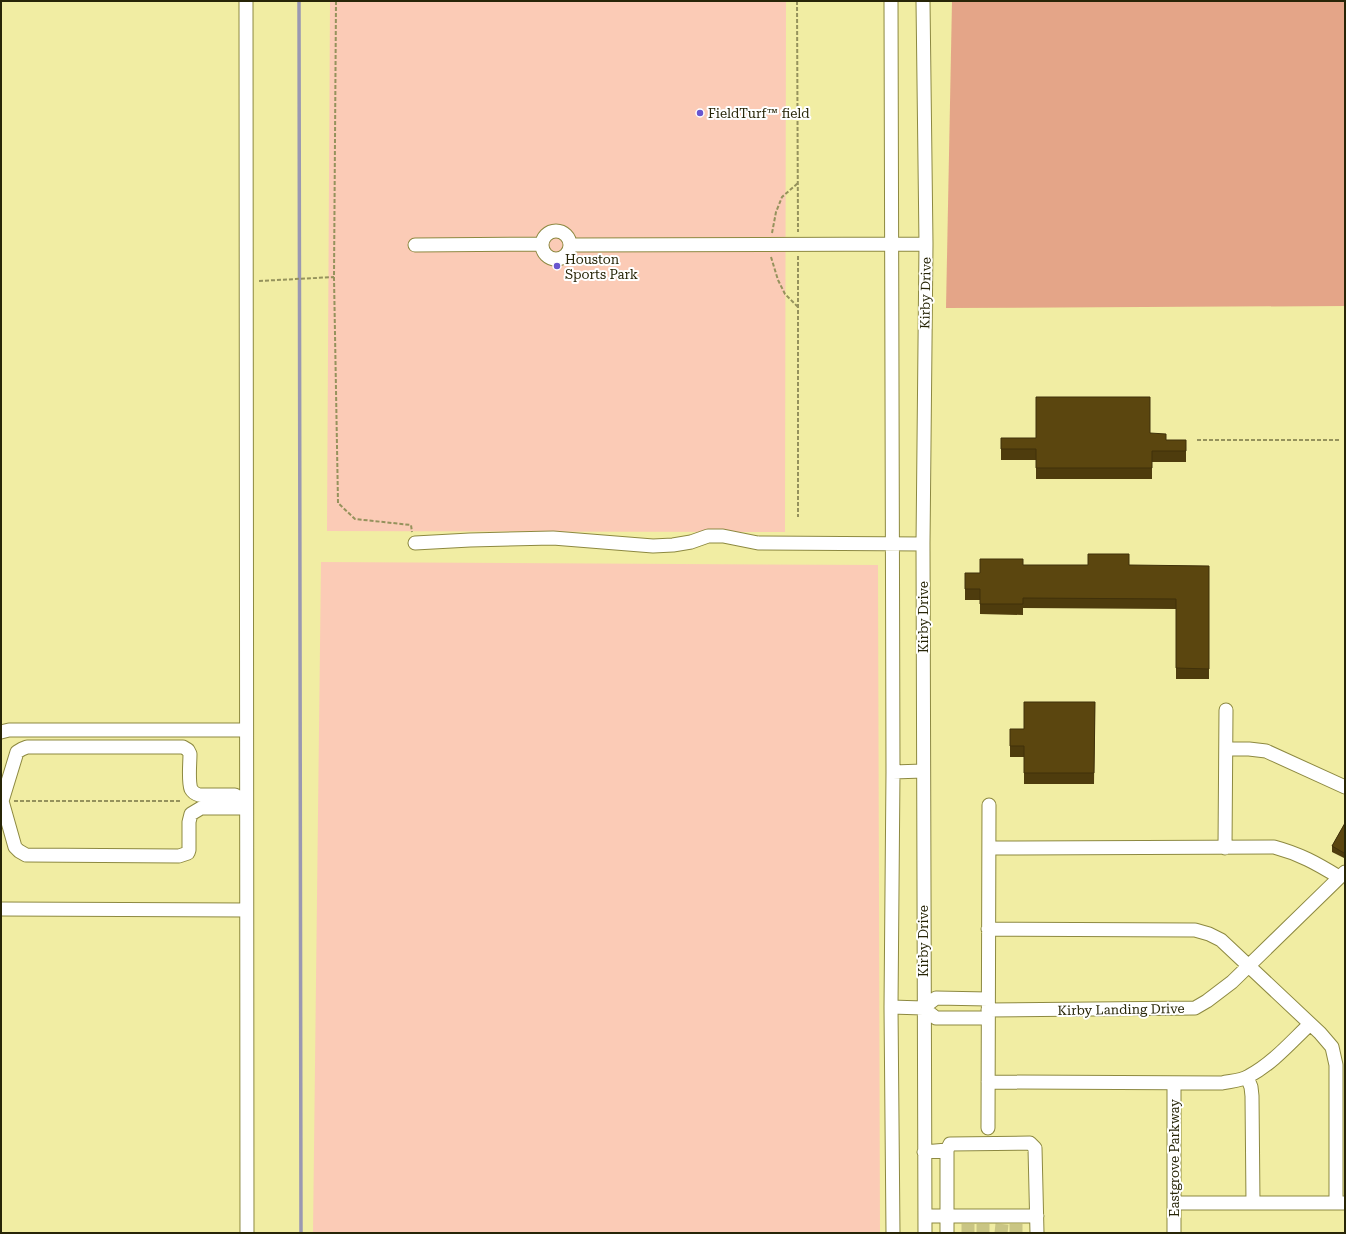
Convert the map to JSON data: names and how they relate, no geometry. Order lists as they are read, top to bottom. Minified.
{"streets":{"street":["Kirby Drive","Kirby Landing Drive","Eastgrove Parkway"]},"crossings":[["Kirby Drive","Kirby Landing Drive"]],"places":["FieldTurf™ field","Houston Sports Park"]}
